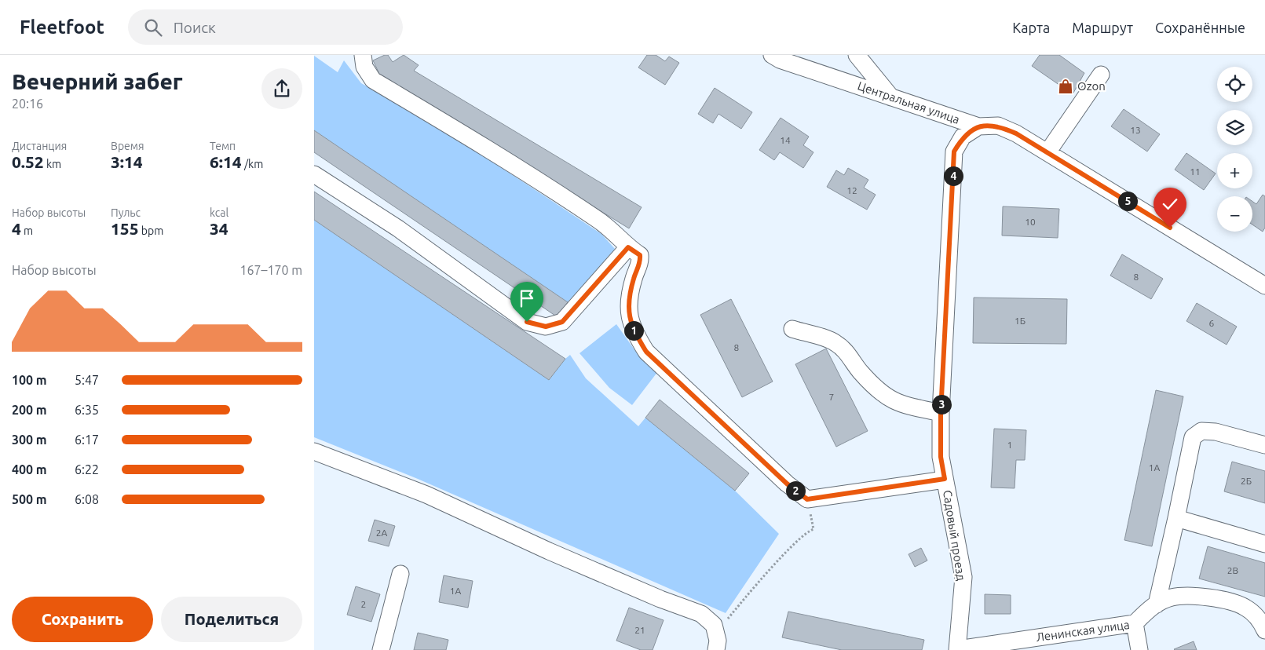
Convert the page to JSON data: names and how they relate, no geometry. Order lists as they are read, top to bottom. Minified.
{"streets":{"street":["Центральная улица","Садовый проезд","Ленинская улица"]},"crossings":[["Центральная улица","Садовый проезд"],["Садовый проезд","Ленинская улица"]],"places":{"shop":["Ozon"]},"house_numbers":["13","14","11","12","10","8","1Б","6","8","7","1","1А","2Б","2А","2В","1А","2","21"],"page":{"header":"Fleetfoot","search":"Поиск","nav":["Карта","Маршрут","Сохранённые"],"heading":["Вечерний забег","20:16"],"map_buttons":["+","−"],"stats":[["Дистанция","0.52 km"],["Время","3:14"],["Темп","6:14 /km"],["Набор высоты","4 m"],["Пульс","155 bpm"],["kcal","34"]],"pins":["4","5","1","3","2"],"chart":["Набор высоты","167–170 m"],"list":[{"name":"100 m","note":"5:47"},{"name":"200 m","note":"6:35"},{"name":"300 m","note":"6:17"},{"name":"400 m","note":"6:22"},{"name":"500 m","note":"6:08"}],"buttons":["Сохранить","Поделиться"]}}
